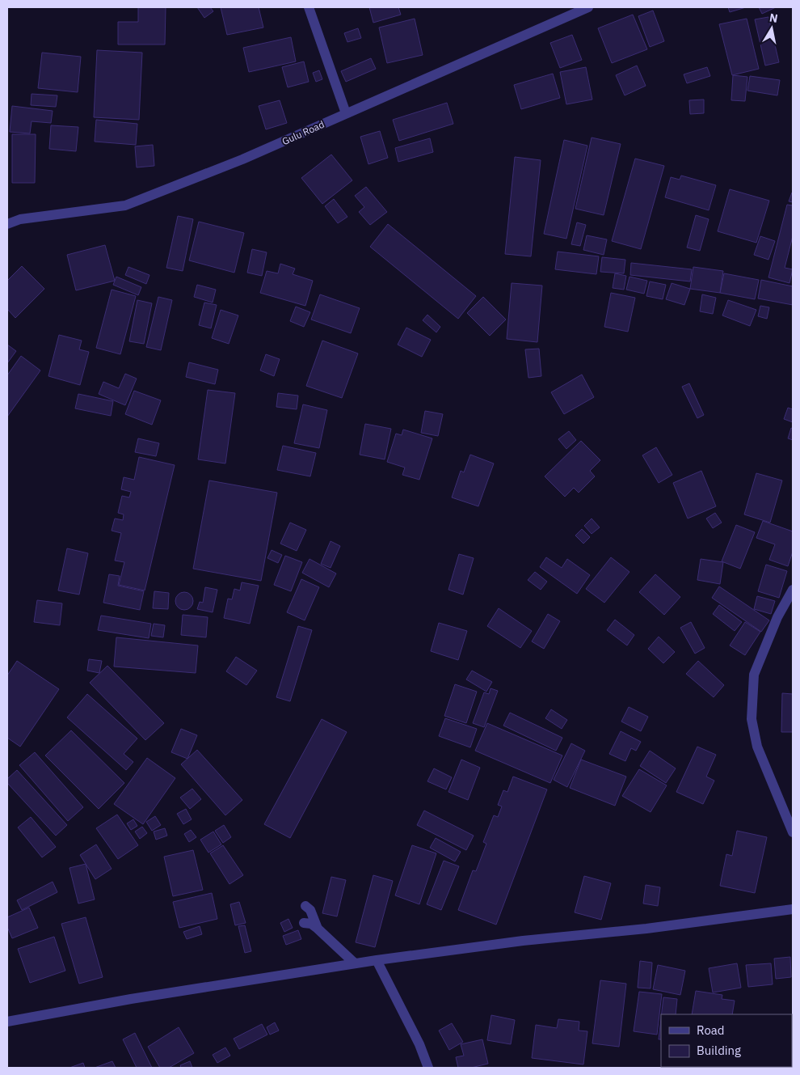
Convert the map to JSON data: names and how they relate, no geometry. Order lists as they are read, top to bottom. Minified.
{"streets":{"street":["Gulu Road"]},"legend":["Road","Building"],"north":"top"}
